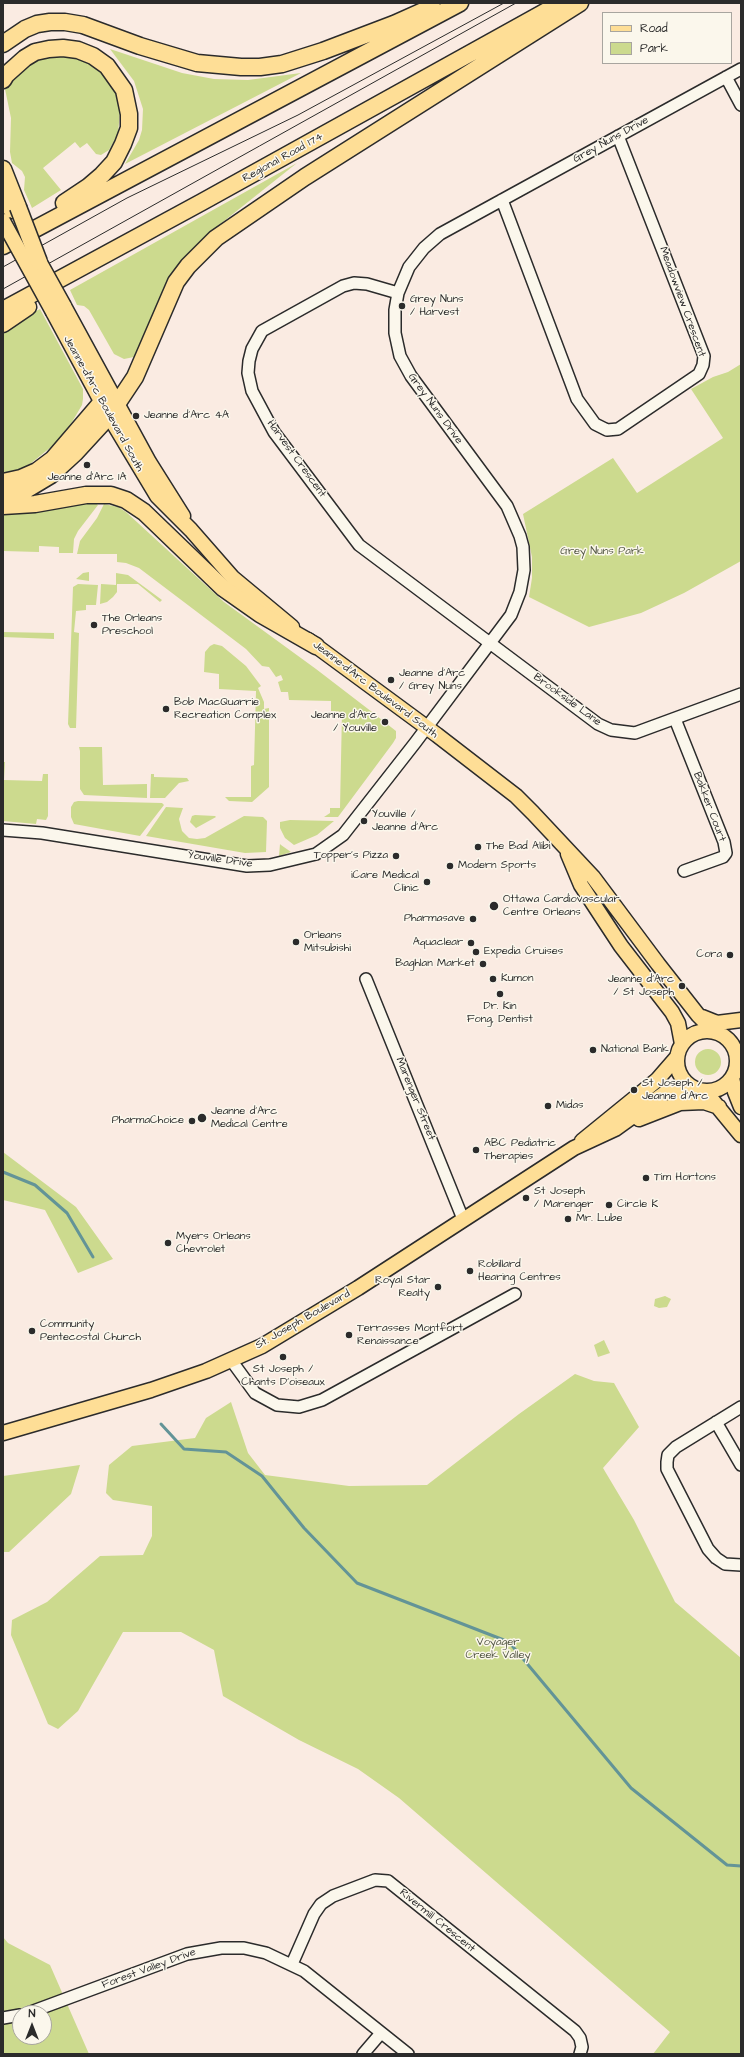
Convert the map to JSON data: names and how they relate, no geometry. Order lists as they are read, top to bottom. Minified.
{"streets":{"highway":["Regional Road 174"],"main road":["Jeanne-d'Arc Boulevard South","St. Joseph Boulevard"],"street":["Grey Nuns Drive","Meadowview Crescent","Harvest Crescent","Brookside Lane","Bakker Court","Youville Drive","Marenger Street","Rivermill Crescent","Forest Valley Drive"]},"crossings":[["Grey Nuns Drive","Meadowview Crescent"],["Grey Nuns Drive","Jeanne-d'Arc Boulevard South"],["Grey Nuns Drive","Harvest Crescent"],["Grey Nuns Drive","Brookside Lane"],["Grey Nuns Drive","Youville Drive"],["Jeanne-d'Arc Boulevard South","Youville Drive"],["Jeanne-d'Arc Boulevard South","St. Joseph Boulevard"],["Harvest Crescent","Brookside Lane"],["Brookside Lane","Bakker Court"],["Marenger Street","St. Joseph Boulevard"],["Rivermill Crescent","Forest Valley Drive"]],"parks":["Grey Nuns Park","Voyager Creek Valley"],"places":["Grey Nuns / Harvest","Jeanne d'Arc 4A","Jeanne d'Arc 1A","The Orleans Preschool","Jeanne d'Arc / Grey Nuns","Bob MacQuarrie Recreation Complex","Jeanne d'Arc / Youville","Youville / Jeanne d'Arc","The Bad Alibi","Topper's Pizza","Modern Sports","iCare Medical Clinic","Ottawa Cardiovascular Centre Orleans","Pharmasave","Orleans Mitsubishi","Aquaclear","Expedia Cruises","Cora","Baghlan Market","Kumon","Jeanne d'Arc / St Joseph","Dr. Kin Fong, Dentist","National Bank","St Joseph / Jeanne d'Arc","Midas","Jeanne d'Arc Medical Centre","PharmaChoice","ABC Pediatric Therapies","Tim Hortons","St Joseph / Marenger","Circle K","Mr. Lube","Myers Orleans Chevrolet","Robillard Hearing Centres","Royal Star Realty","Community Pentecostal Church","Terrasses Montfort Renaissance","St Joseph / Chants D'oiseaux"],"legend":["Road","Park"],"north":"top"}
